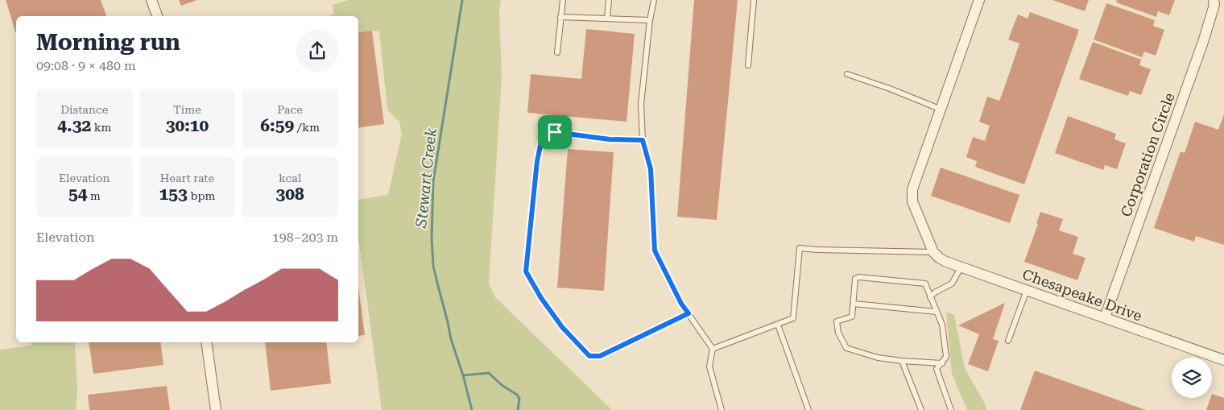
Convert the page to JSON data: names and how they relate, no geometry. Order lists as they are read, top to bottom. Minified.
{"streets":{"street":["Corporation Circle","Chesapeake Drive"]},"crossings":[["Corporation Circle","Chesapeake Drive"]],"water":["Stewart Creek"],"page":{"heading":["Morning run","09:08 · 9 × 480 m"],"stats":[["Distance","4.32 km"],["Time","30:10"],["Pace","6:59 /km"],["Elevation","54 m"],["Heart rate","153 bpm"],["kcal","308"]],"chart":["Elevation","198–203 m"]}}
